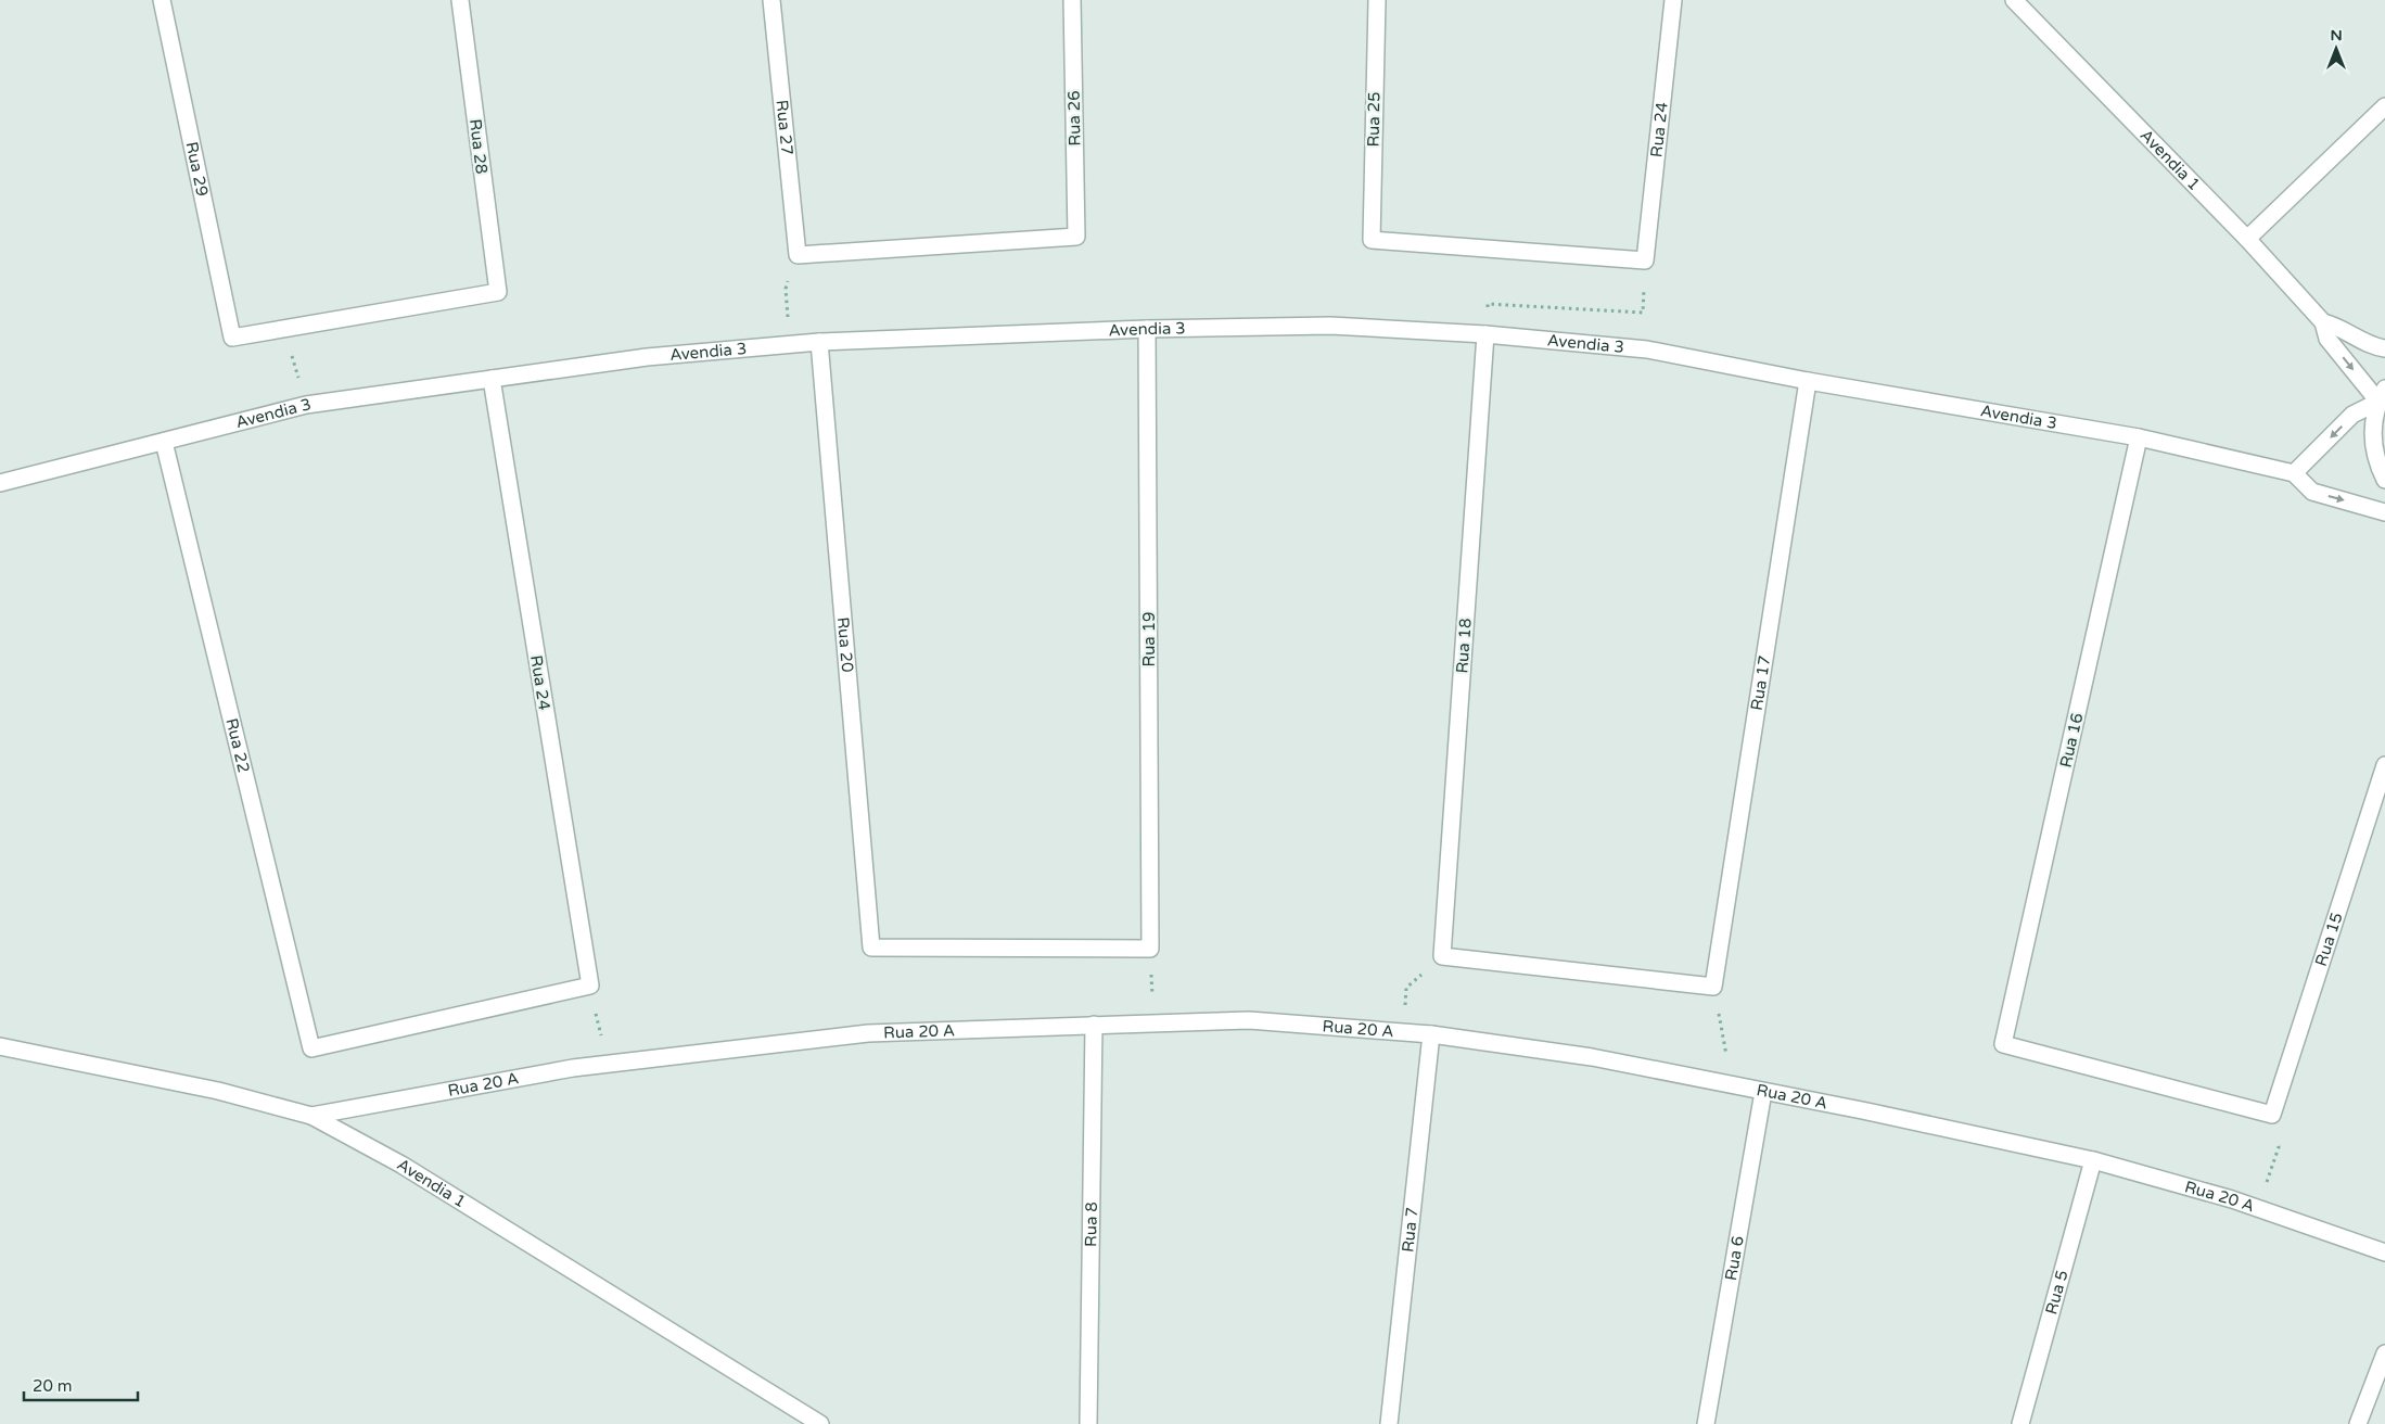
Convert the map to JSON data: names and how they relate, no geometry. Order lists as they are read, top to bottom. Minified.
{"streets":{"street":["Rua 26","Rua 25","Rua 27","Rua 24","Rua 28","Avendia 1","Rua 29","Avendia 3","Rua 19","Rua 20","Rua 18","Rua 17","Rua 16","Rua 22","Rua 15","Rua 20 A","Rua 8","Rua 7","Rua 6","Rua 5"]},"crossings":[["Rua 26","Rua 27"],["Rua 25","Rua 24"],["Rua 24","Avendia 3"],["Rua 24","Rua 22"],["Rua 28","Rua 29"],["Avendia 1","Rua 20 A"],["Avendia 3","Rua 19"],["Avendia 3","Rua 20"],["Avendia 3","Rua 18"],["Avendia 3","Rua 17"],["Avendia 3","Rua 16"],["Avendia 3","Rua 22"],["Rua 19","Rua 20"],["Rua 16","Rua 15"],["Rua 20 A","Rua 8"],["Rua 20 A","Rua 7"],["Rua 20 A","Rua 6"],["Rua 20 A","Rua 5"]],"scale_bar":"20 m","north":"top"}
